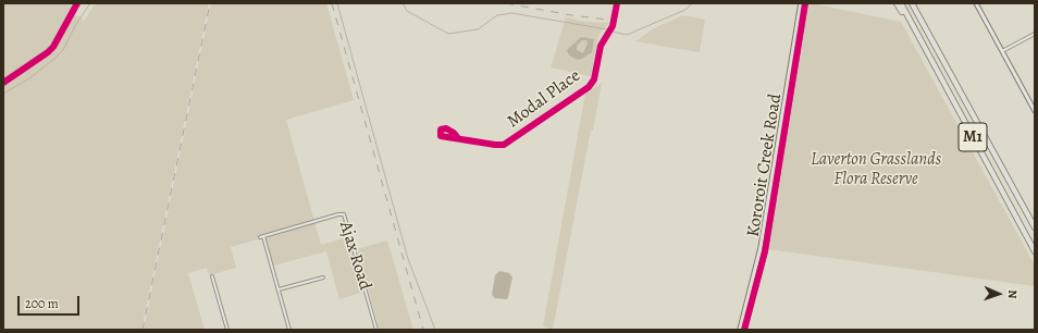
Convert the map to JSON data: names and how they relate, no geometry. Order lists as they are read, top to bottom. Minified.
{"streets":{"highway":["M1"],"main road":["Kororoit Creek Road"],"street":["Modal Place","Ajax Road"]},"parks":["Laverton Grasslands Flora Reserve"],"scale_bar":"200 m","north":"right"}
